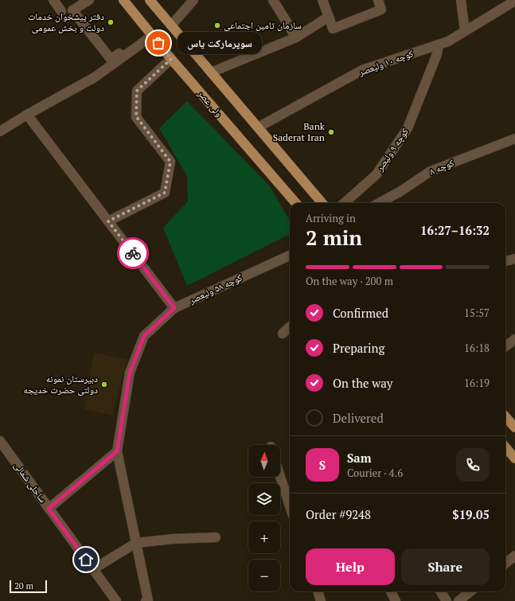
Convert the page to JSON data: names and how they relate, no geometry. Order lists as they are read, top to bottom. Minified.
{"streets":{"main road":["ولی عصر"],"street":["کوچه ۱۰ ولیعصر","کوچه ۹ ولیصر","کوچه ۸","کوچه ۵۸ ولیعصر","ساحلی شمالی"]},"crossings":[["کوچه ۱۰ ولیعصر","کوچه ۹ ولیصر"]],"places":["دفتر پیشخوان خدمات دولت و بخش عمومی","سازمان تامین اجتماعی","سوپرمارکت یاس","Bank Saderat Iran","دبیرستان نمونه دولتی حضرت خدیجه"],"scale_bar":"20 m","north":"top","page":{"bubble":"سوپرمارکت یاس","heading":["2 min","Arriving in","16:27–16:32"],"panel":["Sam","Courier · 4.6","Order #9248","$19.05"],"bar":"On the way · 200 m","list":[["Confirmed","15:57"],["Preparing","16:18"],["On the way","16:19"],"Delivered"],"map_buttons":["+","−"],"round":"S","buttons":["Help","Share"],"scale":"20 m"}}
